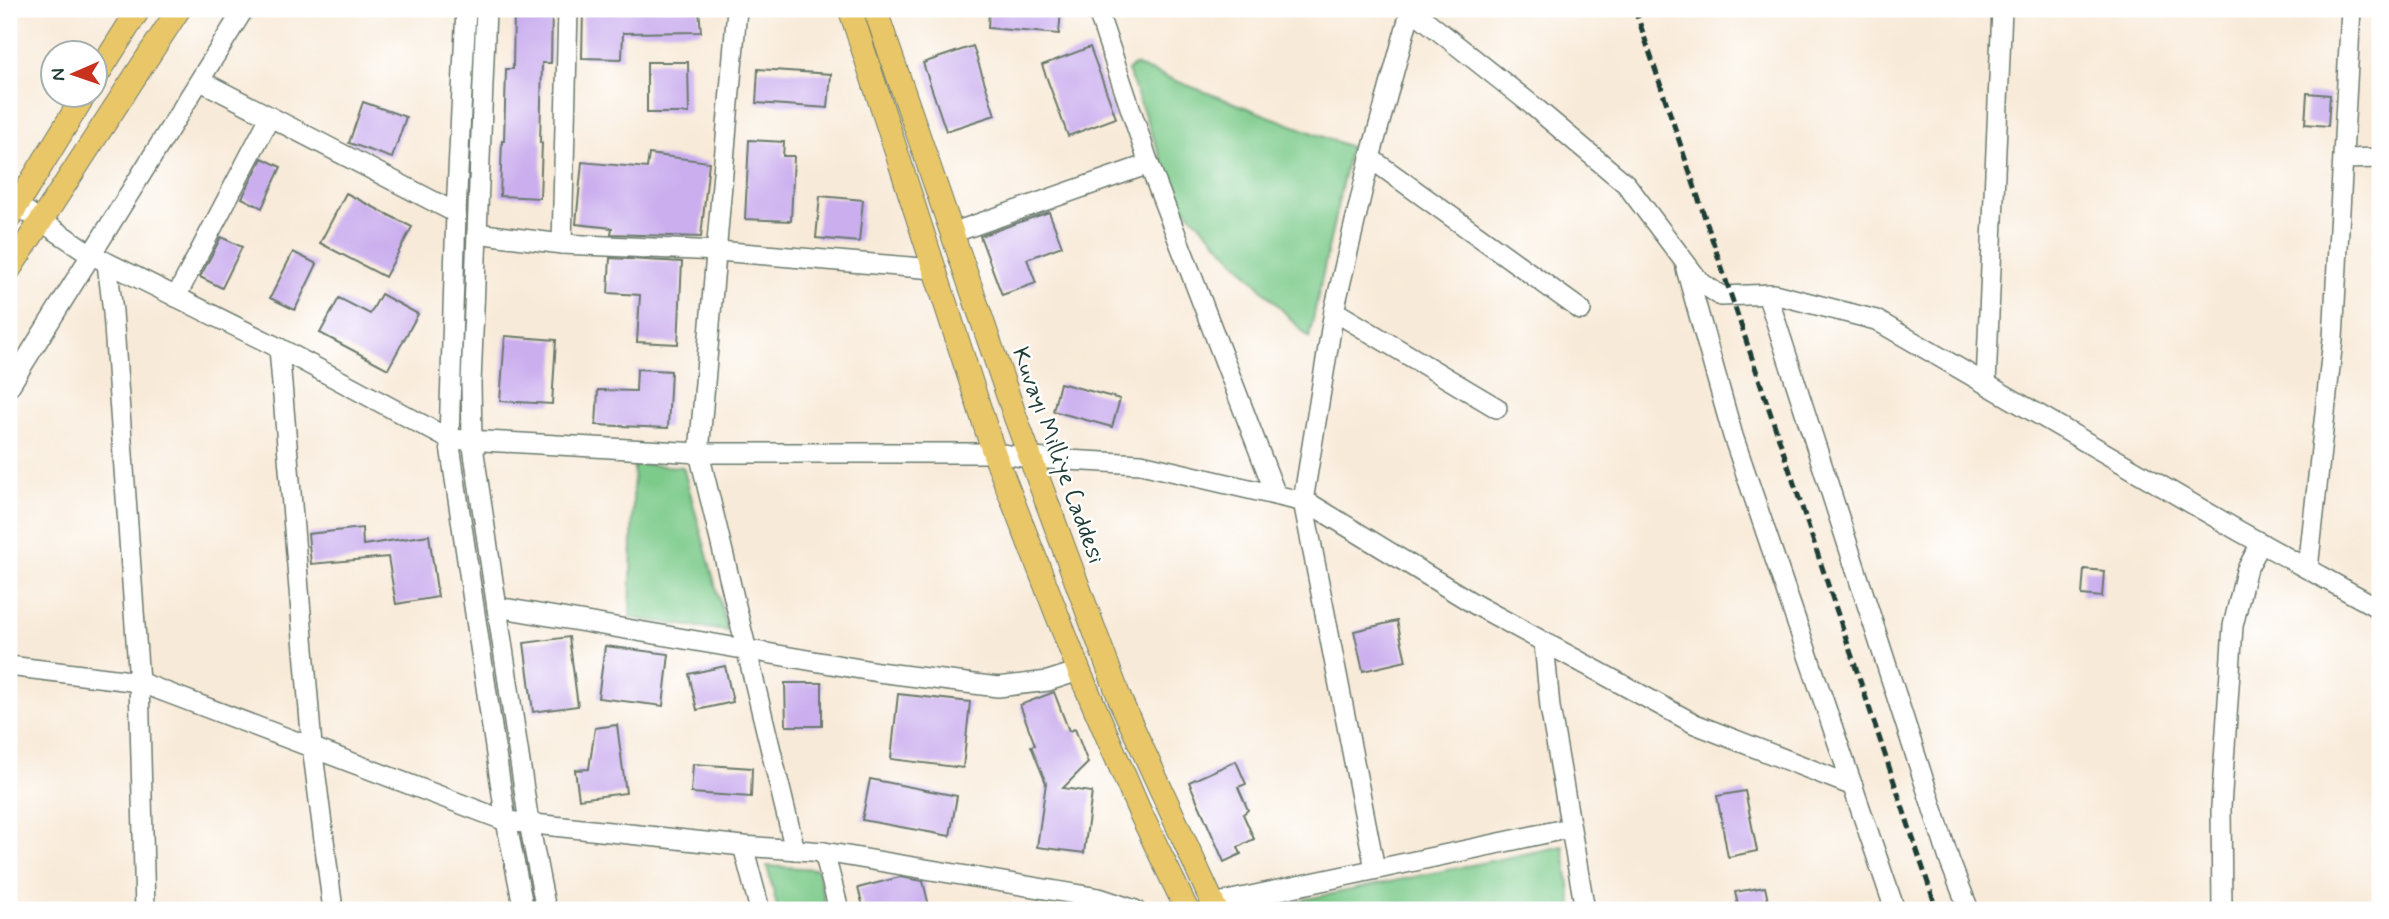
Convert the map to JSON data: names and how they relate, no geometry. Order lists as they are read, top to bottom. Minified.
{"streets":{"main road":["Kuvayı Milliye Caddesi"]},"north":"left"}
